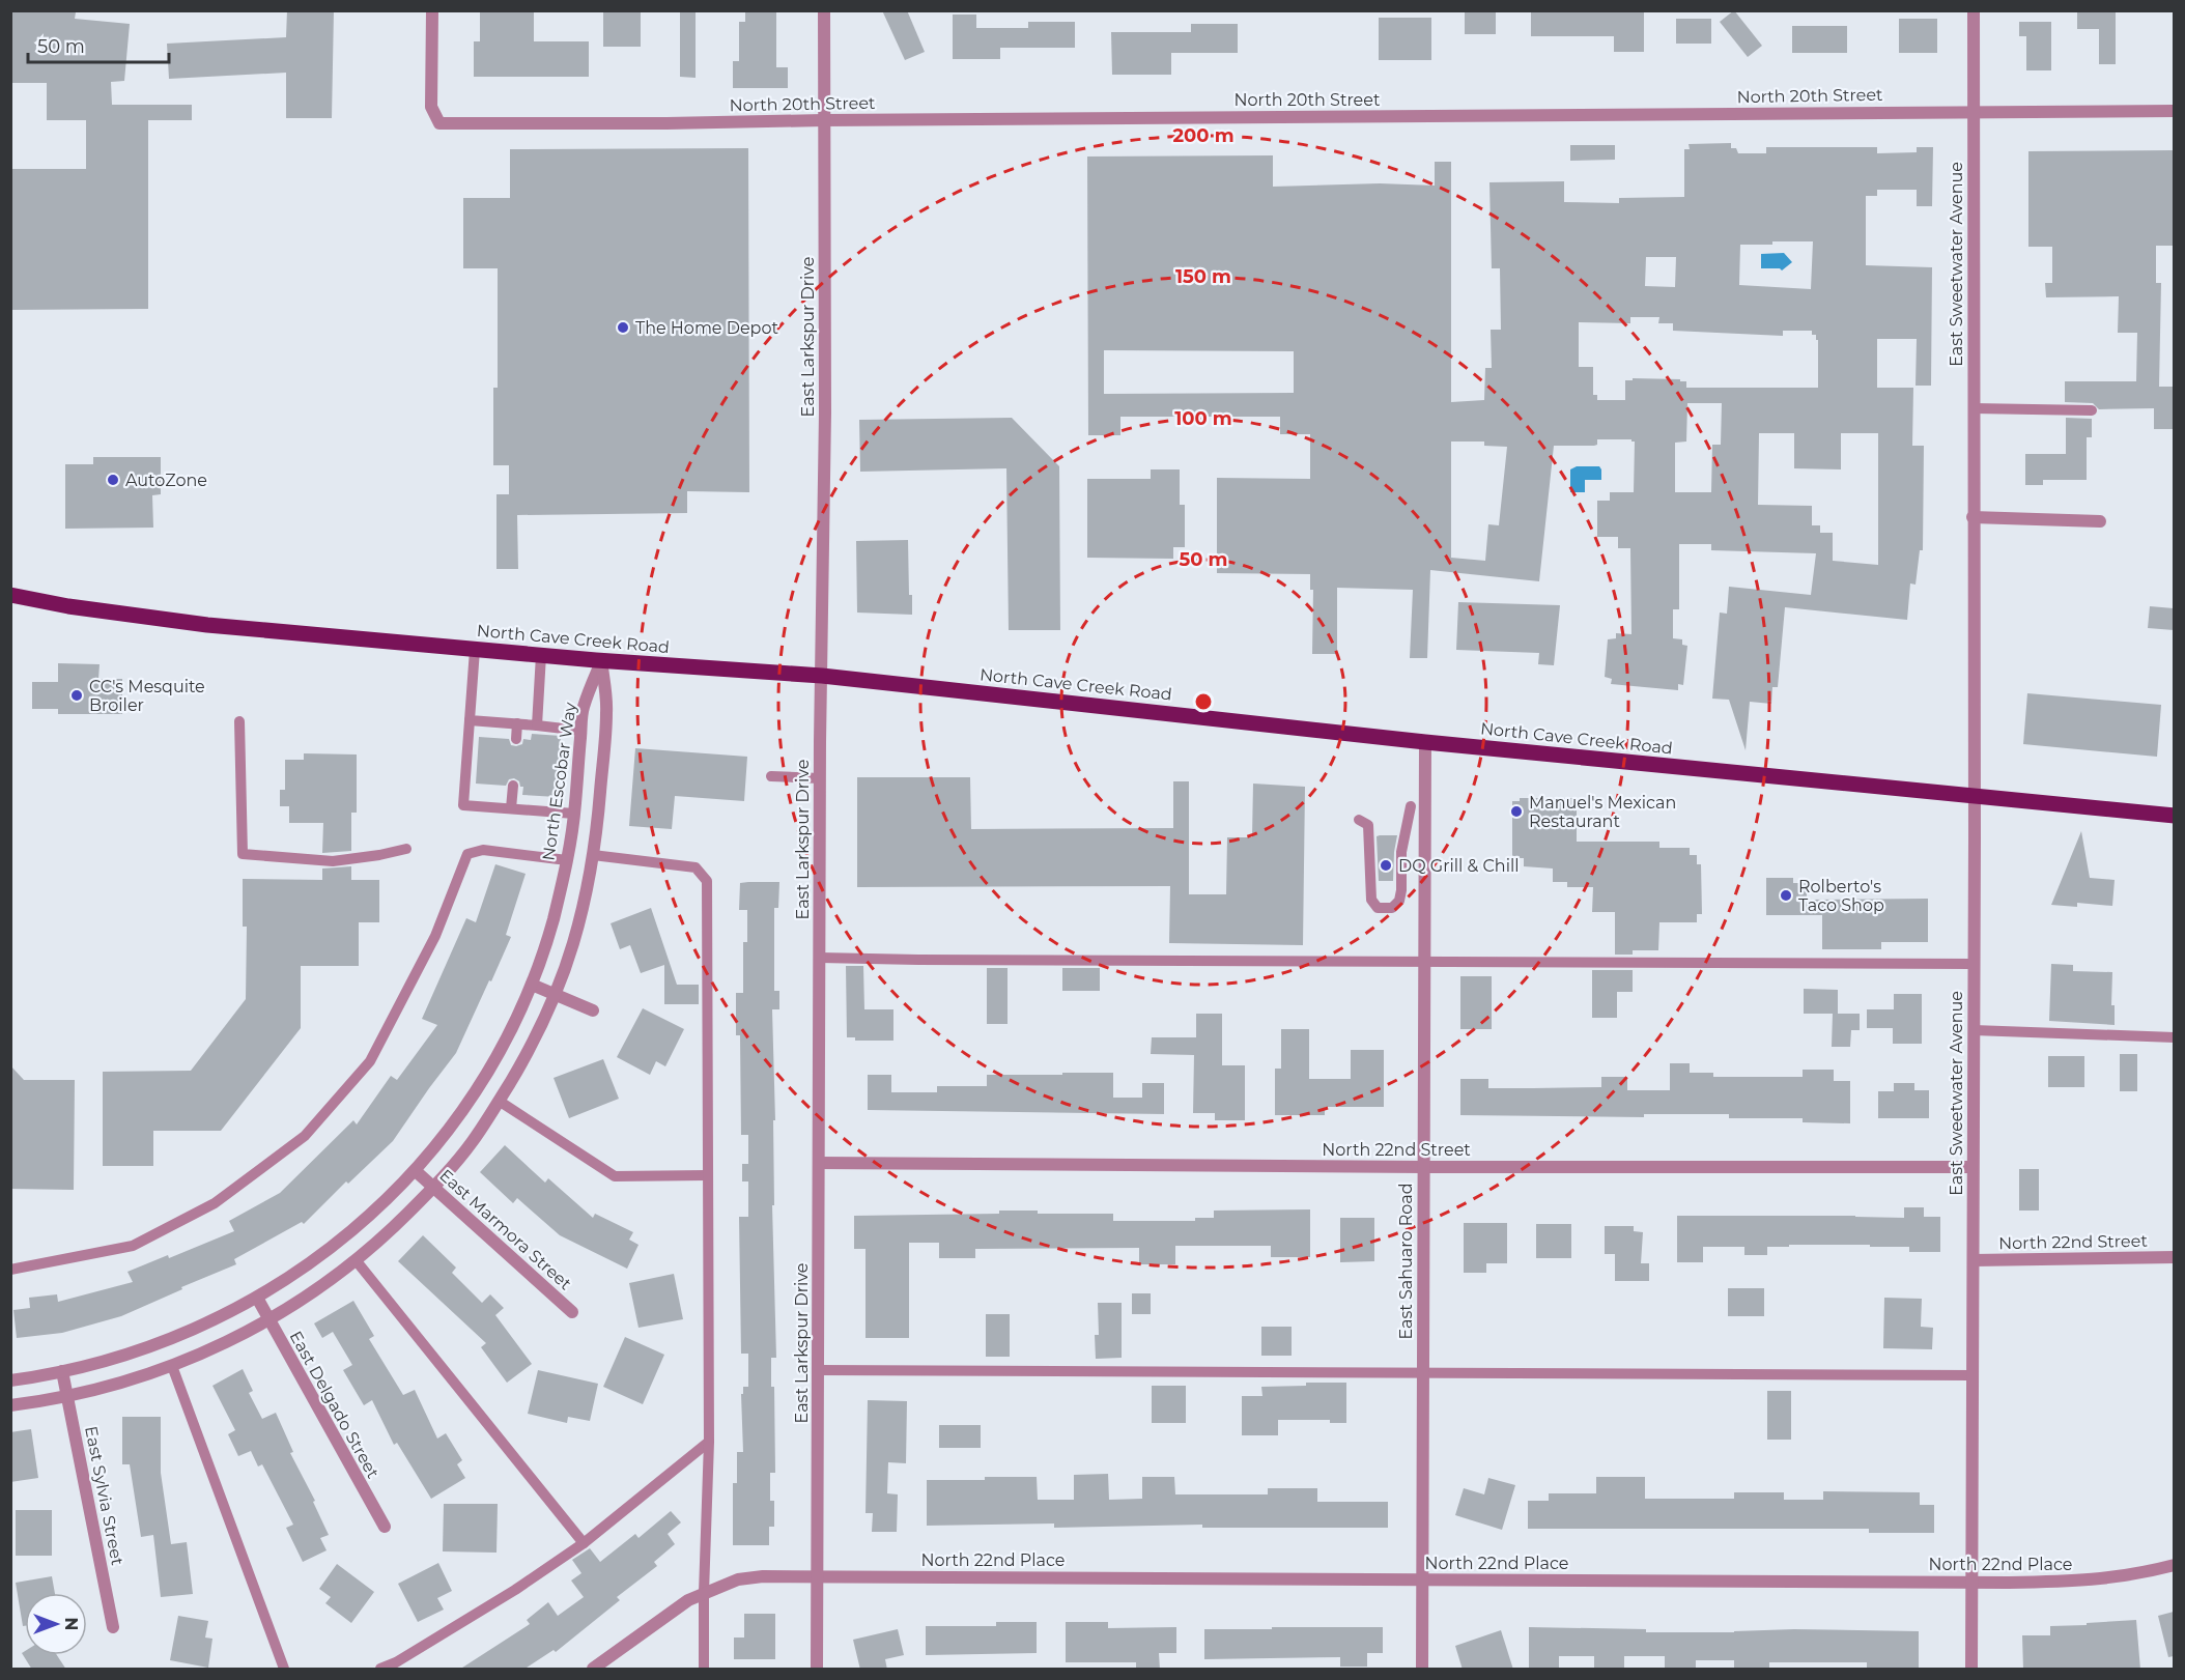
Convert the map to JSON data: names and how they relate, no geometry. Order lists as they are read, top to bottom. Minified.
{"streets":{"main road":["North Cave Creek Road"],"street":["North 20th Street","East Sweetwater Avenue","East Larkspur Drive","North Escobar Way","North 22nd Street","East Marmora Street","East Sahuaro Road","East Delgado Street","East Sylvia Street","North 22nd Place"]},"crossings":[["North 20th Street","East Sweetwater Avenue"],["North 20th Street","East Larkspur Drive"],["East Sweetwater Avenue","North Cave Creek Road"],["East Sweetwater Avenue","North 22nd Street"],["East Sweetwater Avenue","North 22nd Place"],["East Larkspur Drive","North Cave Creek Road"],["East Larkspur Drive","North 22nd Street"],["East Larkspur Drive","North 22nd Place"],["North Cave Creek Road","North Escobar Way"],["North Cave Creek Road","East Sahuaro Road"],["North Escobar Way","East Marmora Street"],["North Escobar Way","East Delgado Street"],["North Escobar Way","East Sylvia Street"],["North 22nd Street","East Sahuaro Road"],["East Sahuaro Road","North 22nd Place"]],"places":["The Home Depot","AutoZone","CC's Mesquite Broiler","Manuel's Mexican Restaurant","DQ Grill & Chill","Rolberto's Taco Shop"],"scale_bar":"50 m","north":"right","rings":["200 m","150 m","100 m","50 m"]}
